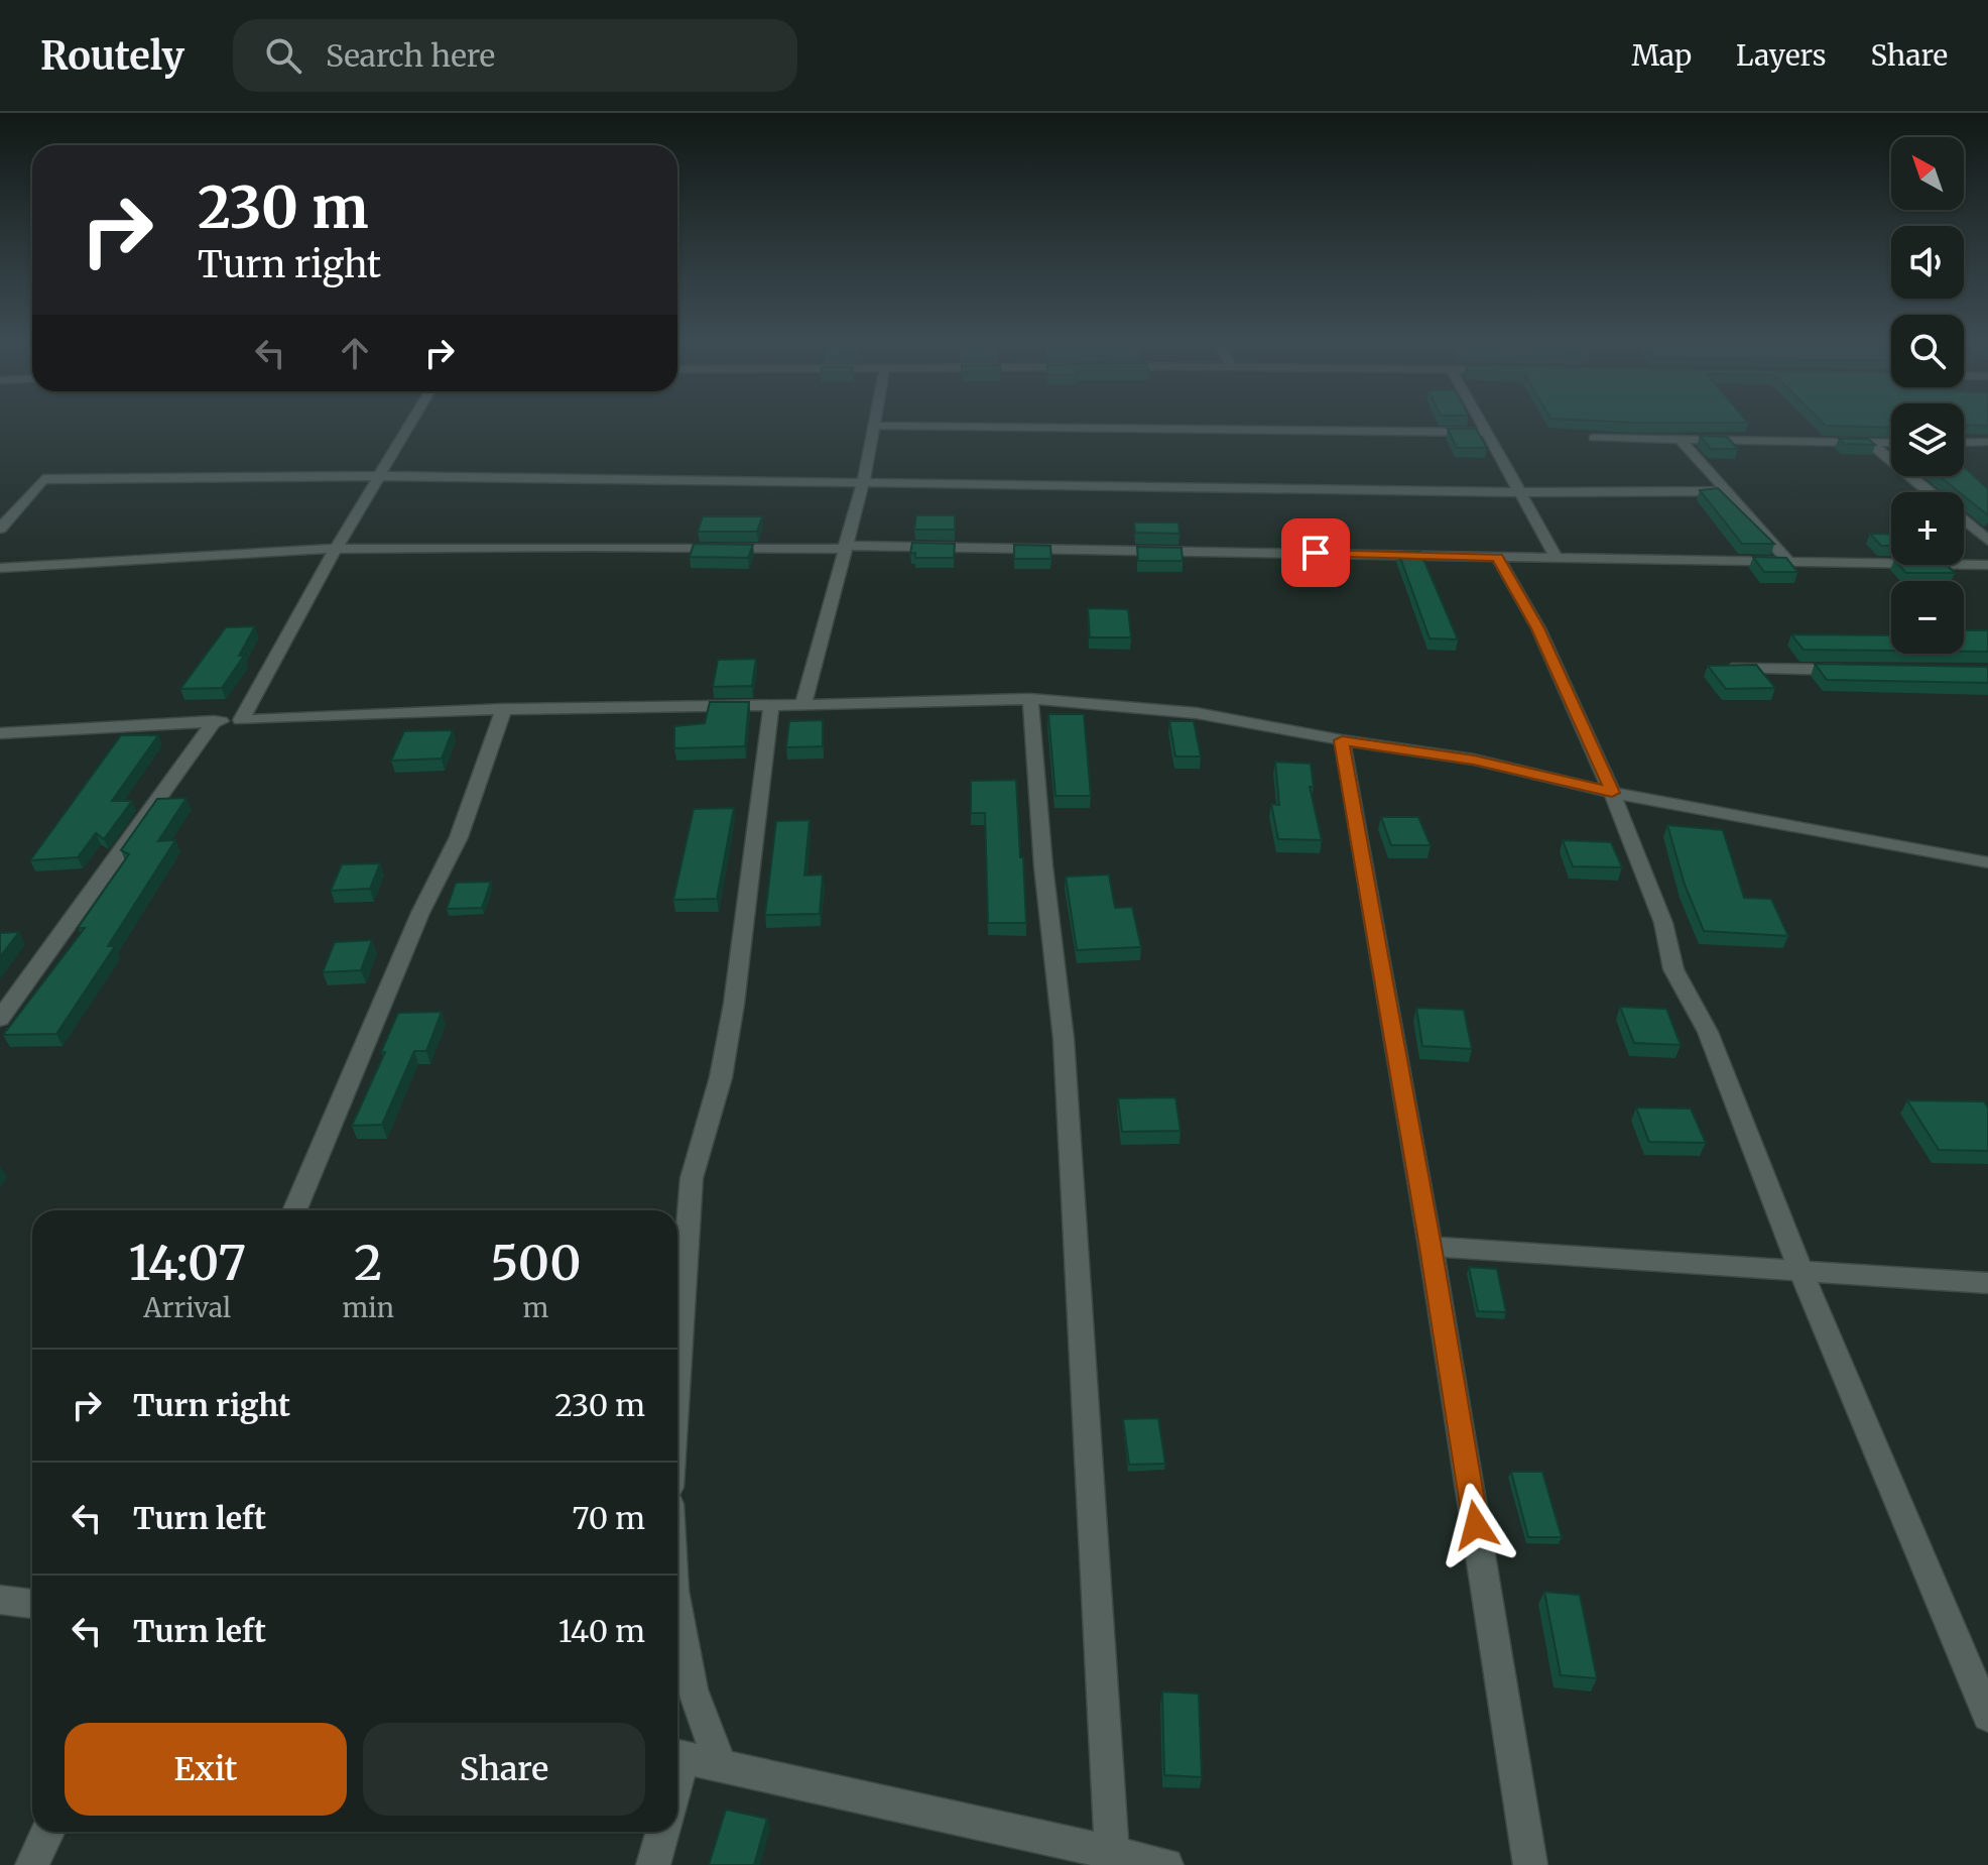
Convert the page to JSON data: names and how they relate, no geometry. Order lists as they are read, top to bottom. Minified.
{"north":"top left","page":{"header":"Routely","search":"Search here","nav":["Map","Layers","Share"],"map_buttons":["+","−"],"turn":["230 m","Turn right"],"eta":["14:07","Arrival","2","min","500","m"],"list":[{"name":"Turn right","value":"230 m"},{"name":"Turn left","value":"70 m"},{"name":"Turn left","value":"140 m"}],"buttons":["Exit","Share"]}}
